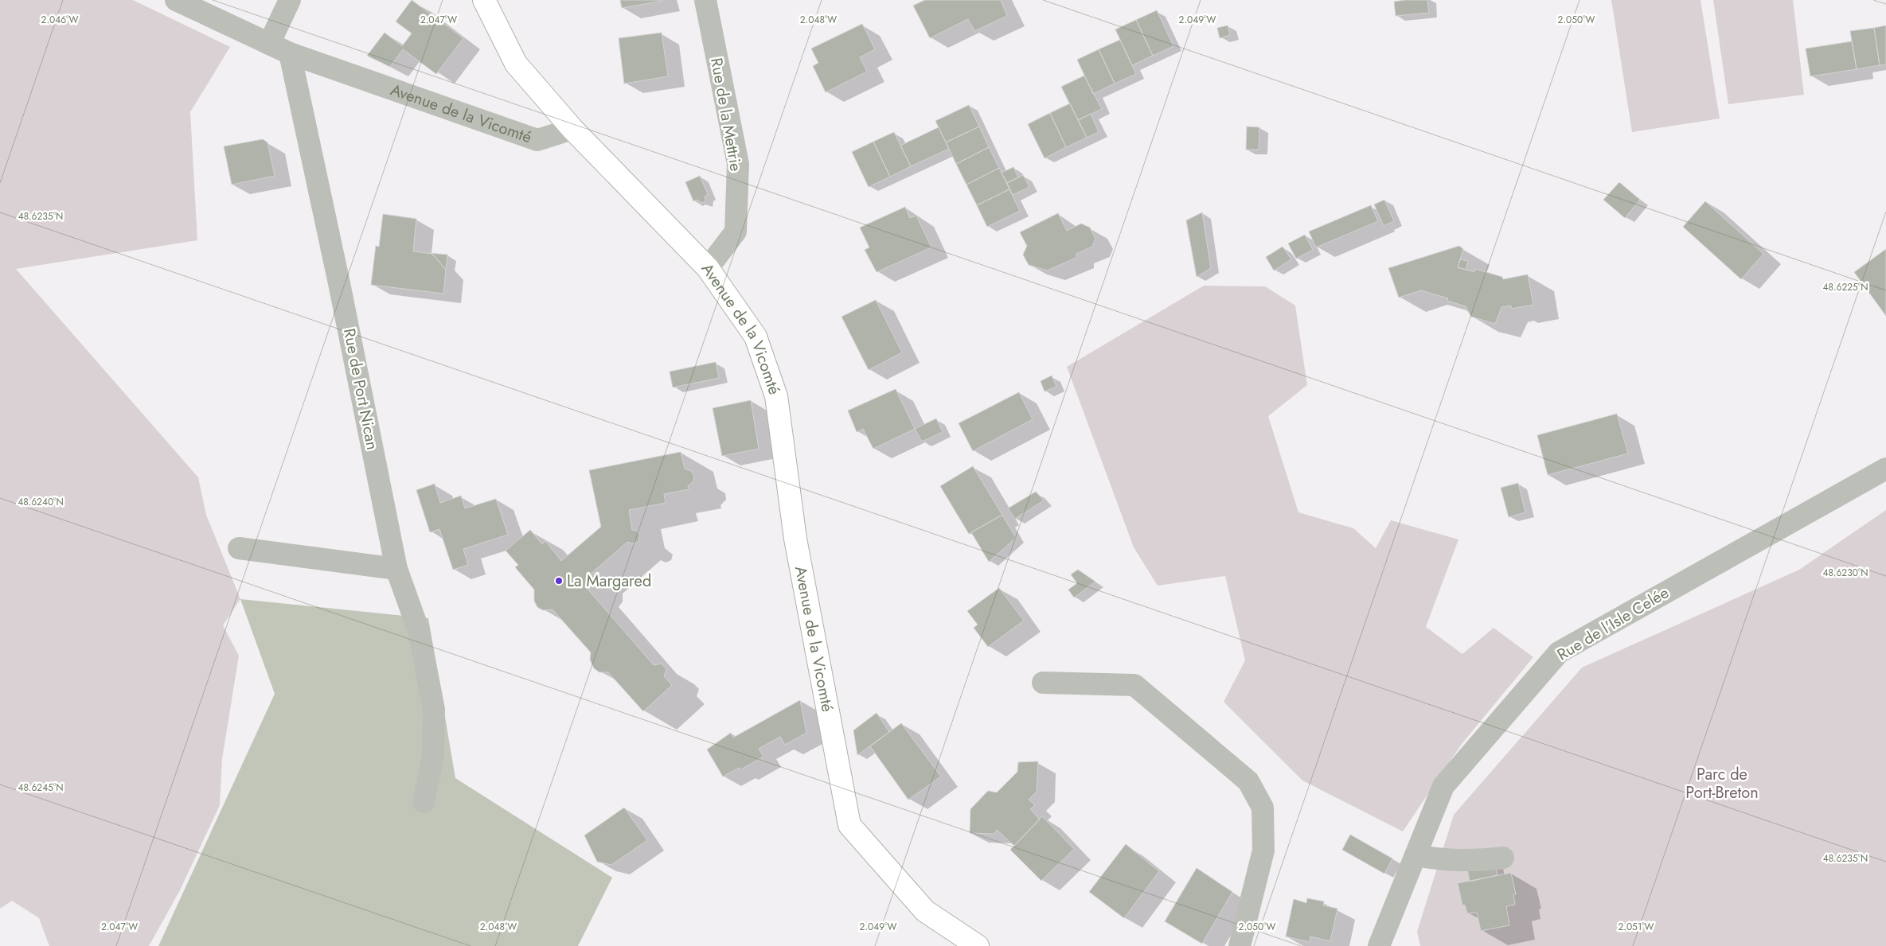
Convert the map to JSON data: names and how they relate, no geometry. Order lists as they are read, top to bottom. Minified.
{"streets":{"main road":["Avenue de la Vicomté"],"street":["Rue de la Mettrie","Rue de Port Nican","Rue de l'Isle Celée"]},"crossings":[["Avenue de la Vicomté","Rue de la Mettrie"],["Avenue de la Vicomté","Rue de Port Nican"]],"parks":["Parc de Port-Breton"],"places":["La Margared"],"coordinates":["2.046°W","2.047°W","2.049°W","2.050°W","2.048°W","48.6235°N","48.6225°N","48.6240°N","48.6230°N","48.6245°N","2.051°W"]}
